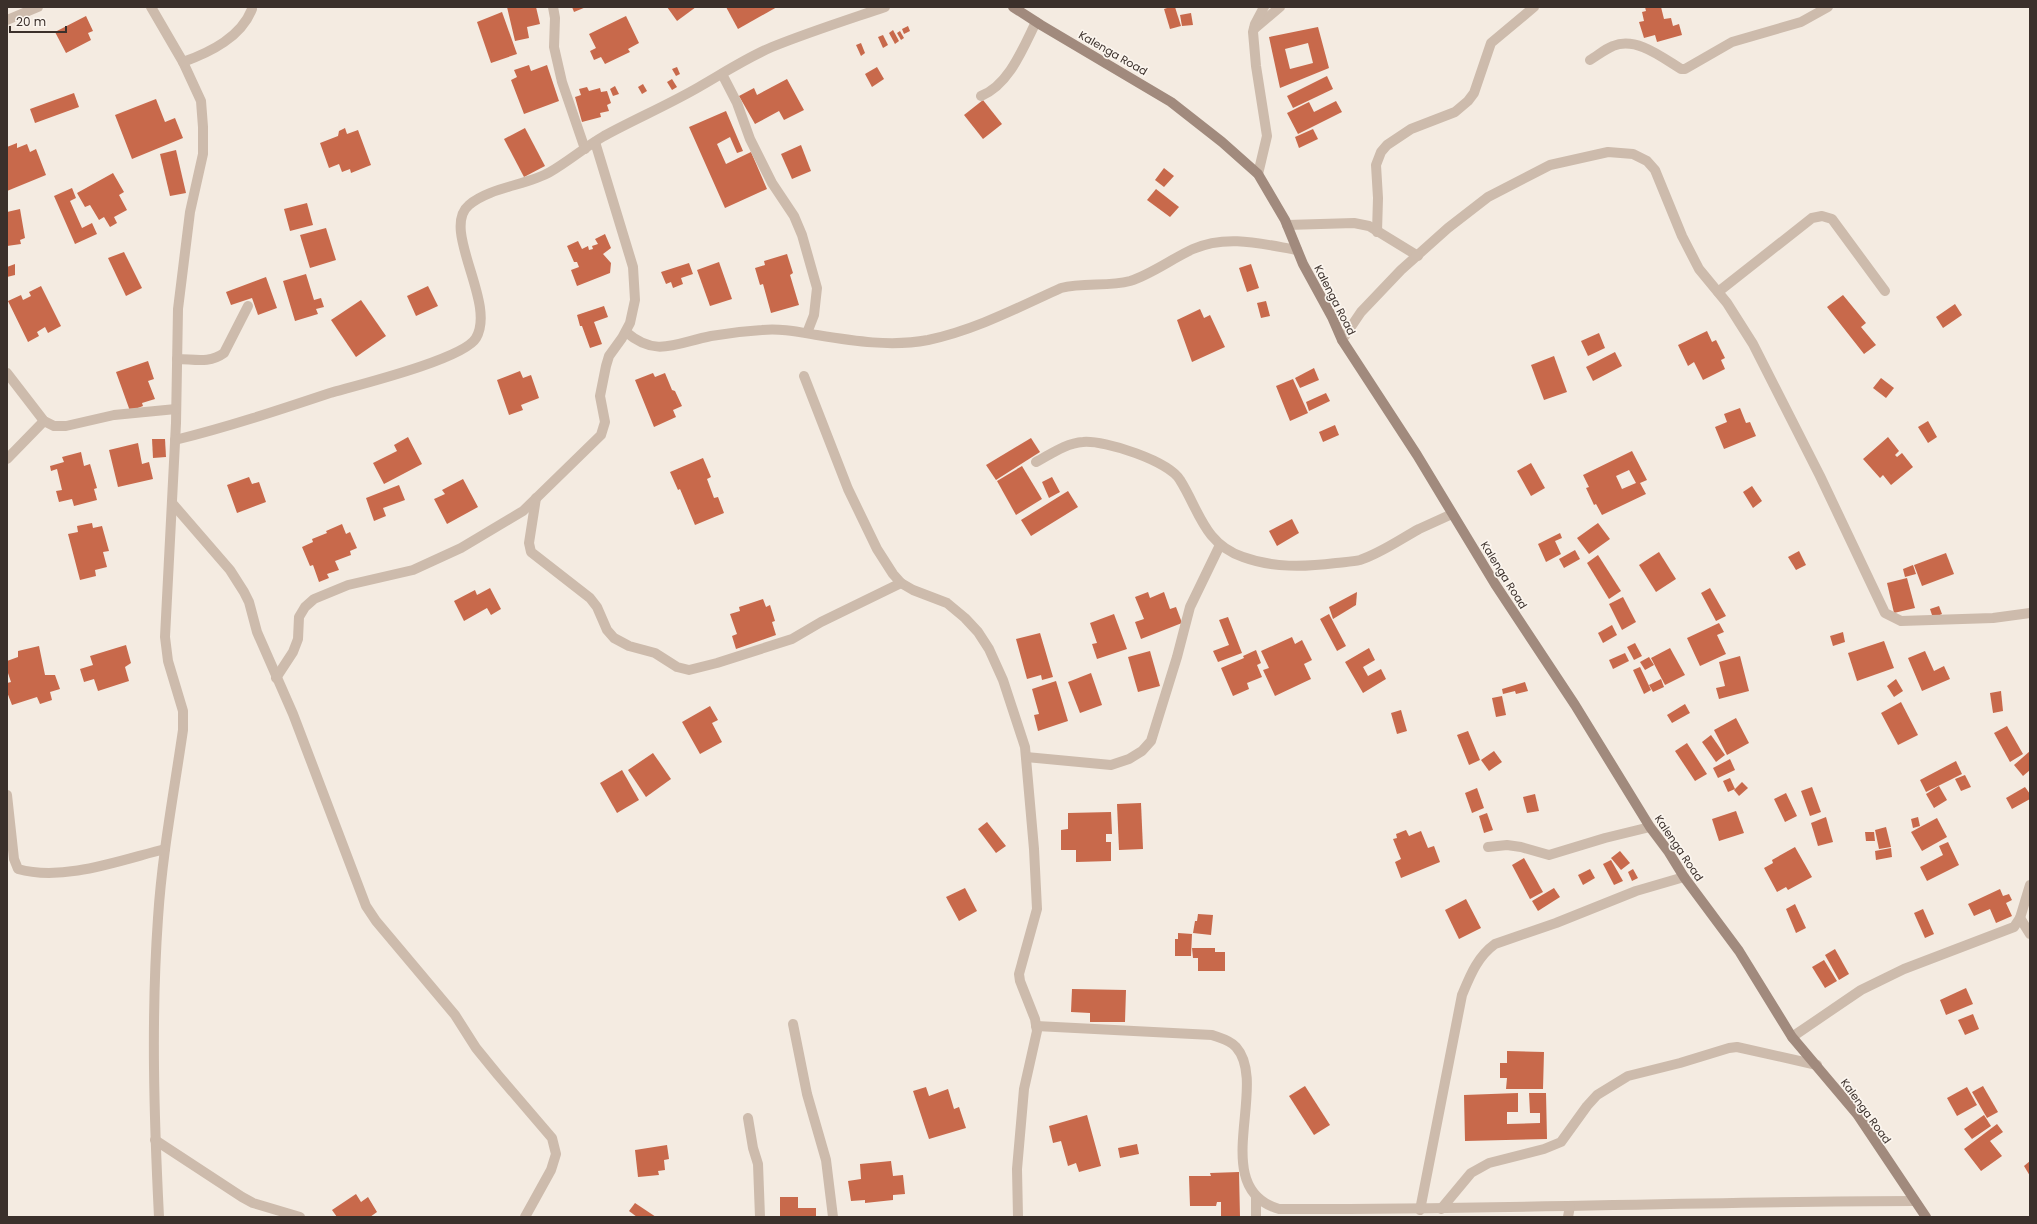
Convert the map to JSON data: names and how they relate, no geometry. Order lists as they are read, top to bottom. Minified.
{"streets":{"main road":["Kalenga Road"]},"scale_bar":"20 m"}
